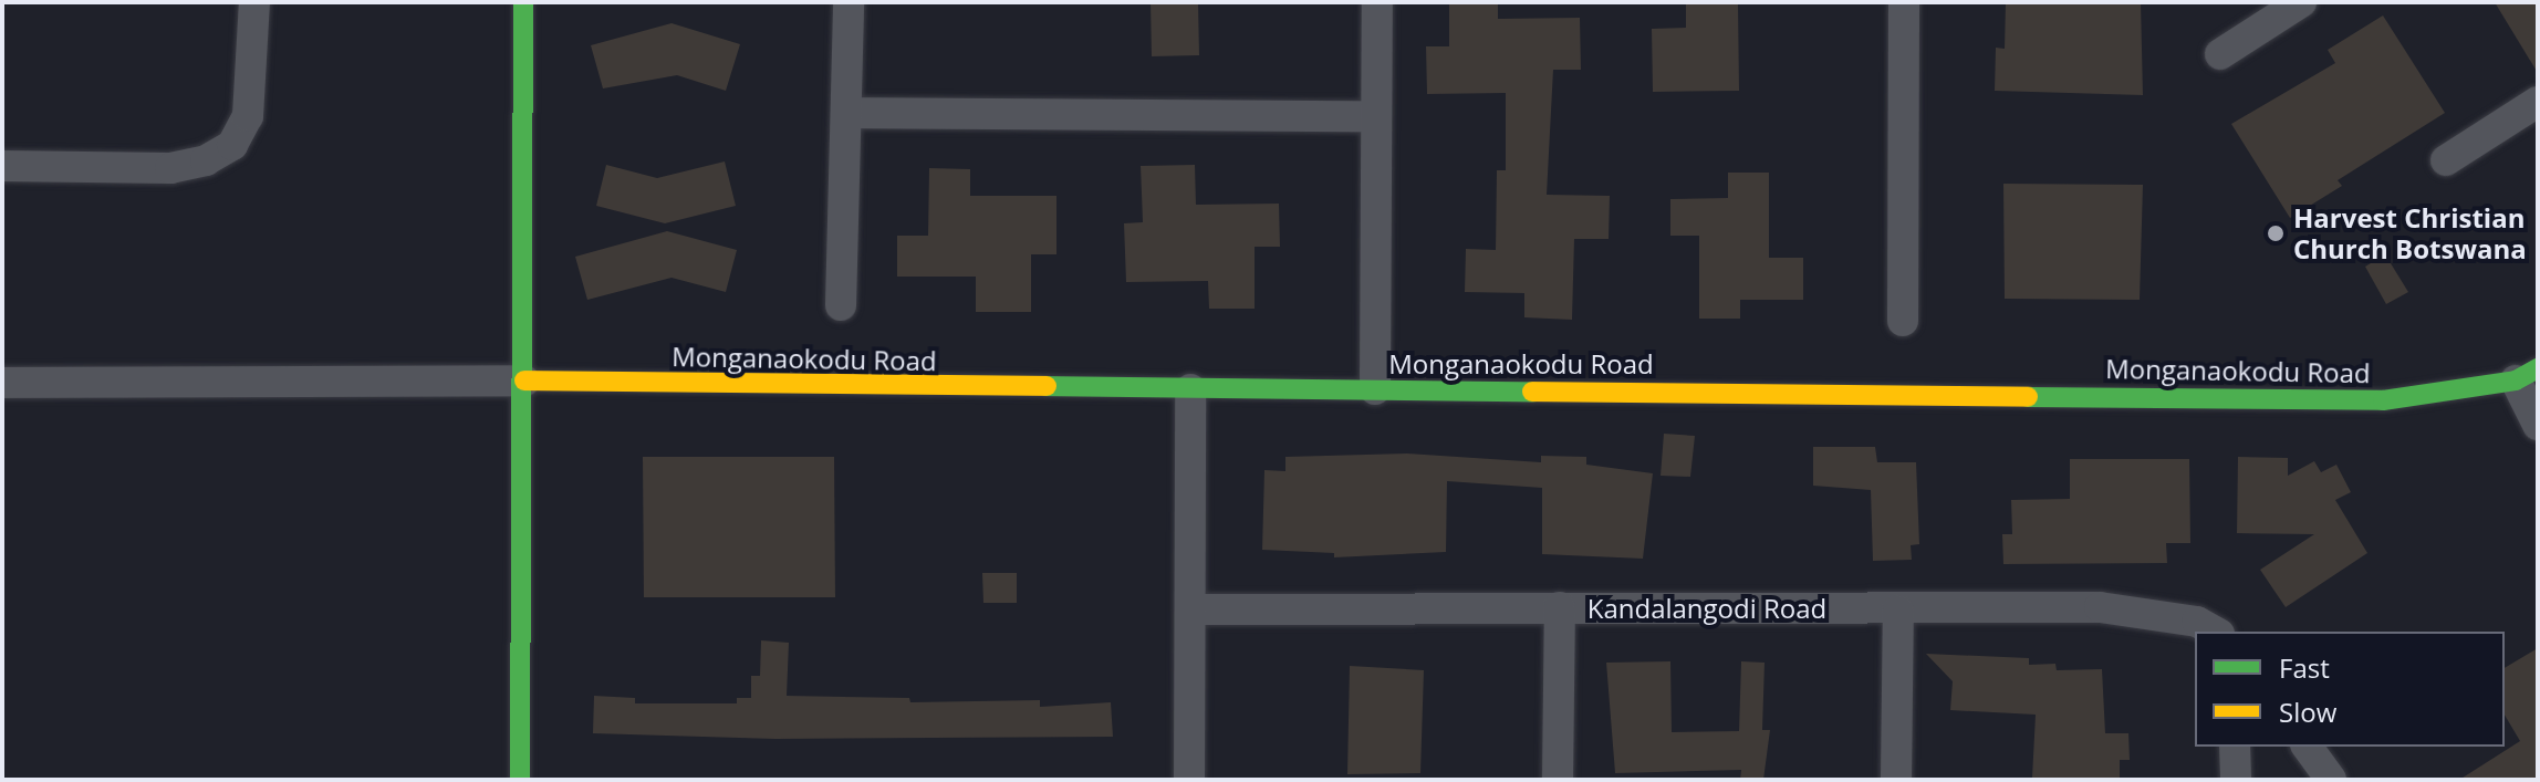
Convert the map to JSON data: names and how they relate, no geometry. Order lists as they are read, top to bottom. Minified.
{"streets":{"street":["Monganaokodu Road","Kandalangodi Road"]},"places":["Harvest Christian Church Botswana"],"legend":["Fast","Slow"]}
